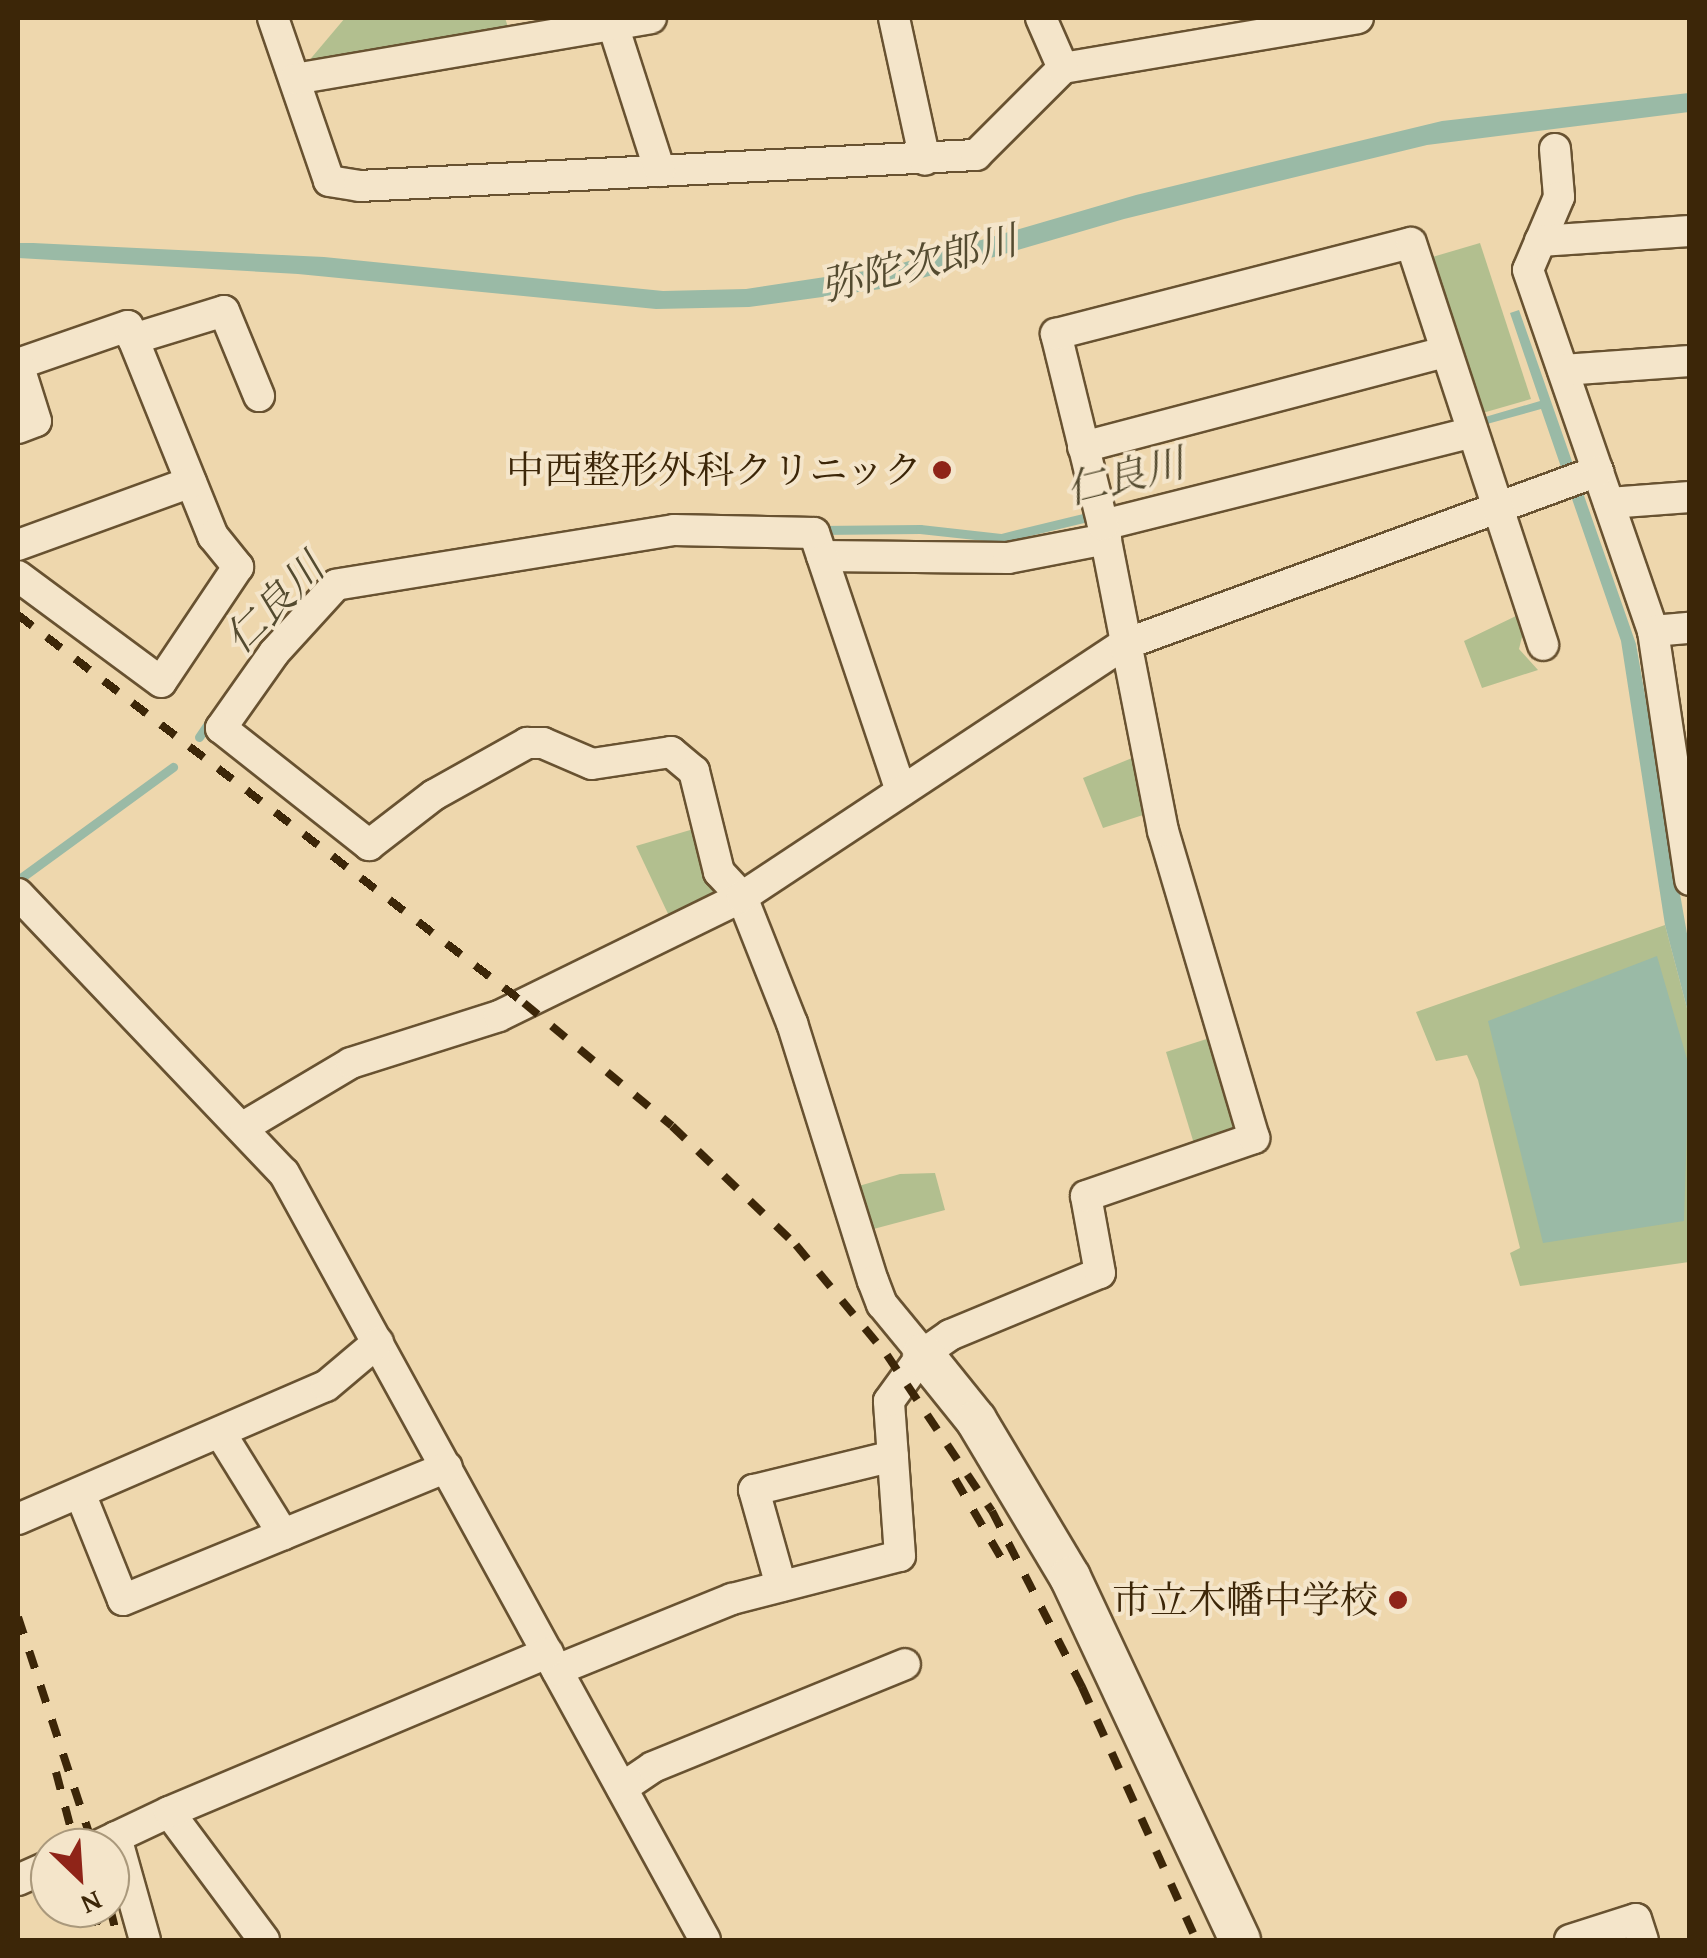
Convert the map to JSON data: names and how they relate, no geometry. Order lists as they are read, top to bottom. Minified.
{"water":["弥陀次郎川","仁良川"],"places":["中西整形外科クリニック","市立木幡中学校"],"north":"bottom right"}
